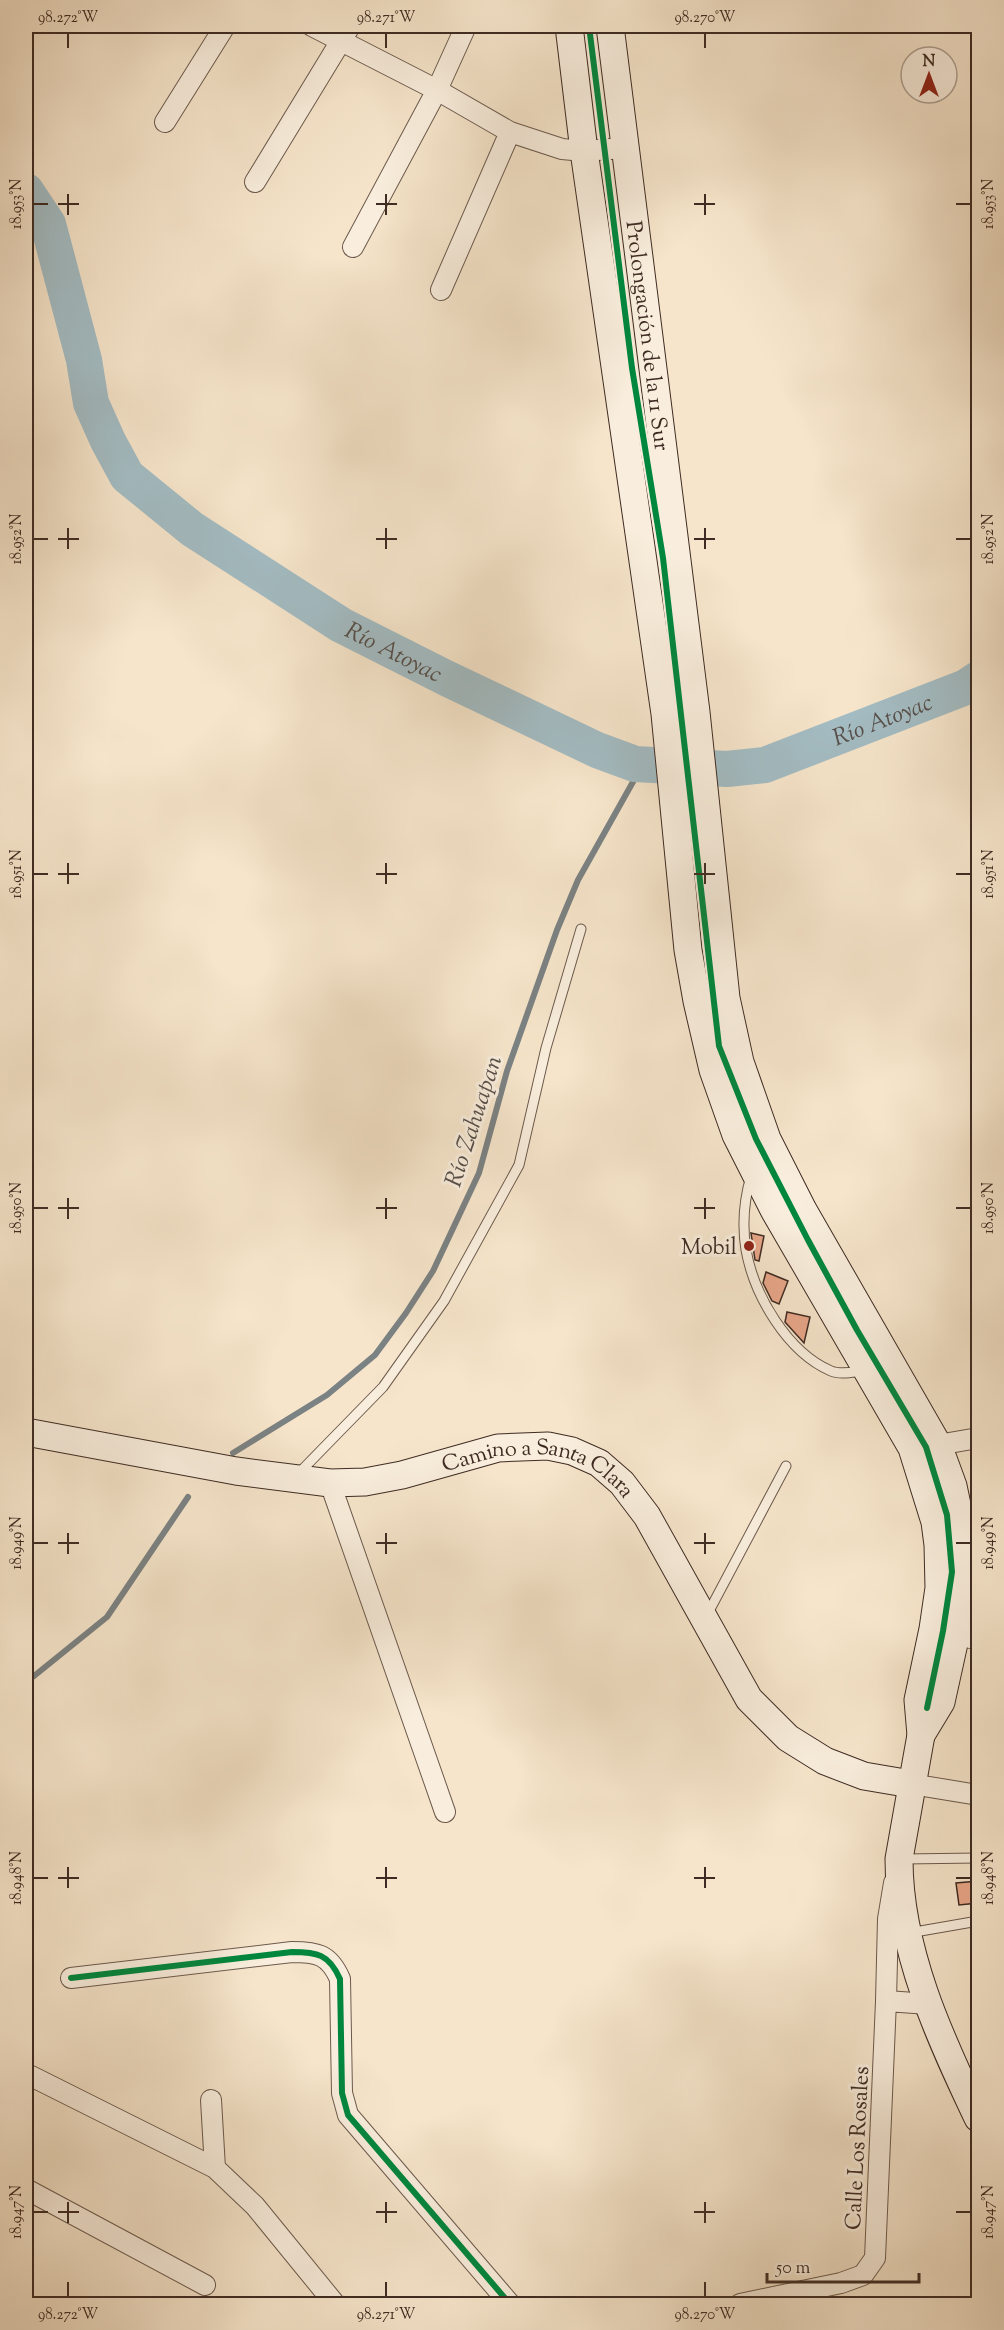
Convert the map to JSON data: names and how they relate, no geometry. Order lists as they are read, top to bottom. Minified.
{"streets":{"main road":["Prolongación de la 11 Sur","Camino a Santa Clara"],"street":["Calle Los Rosales"]},"crossings":[["Prolongación de la 11 Sur","Camino a Santa Clara"],["Prolongación de la 11 Sur","Calle Los Rosales"]],"water":["Río Atoyac","Río Zahuapan"],"places":["Mobil"],"scale_bar":"50 m","north":"top","coordinates":["98.272°W","98.271°W","98.270°W","18.953°N","18.952°N","18.951°N","18.950°N","18.949°N","18.948°N","18.947°N"]}
